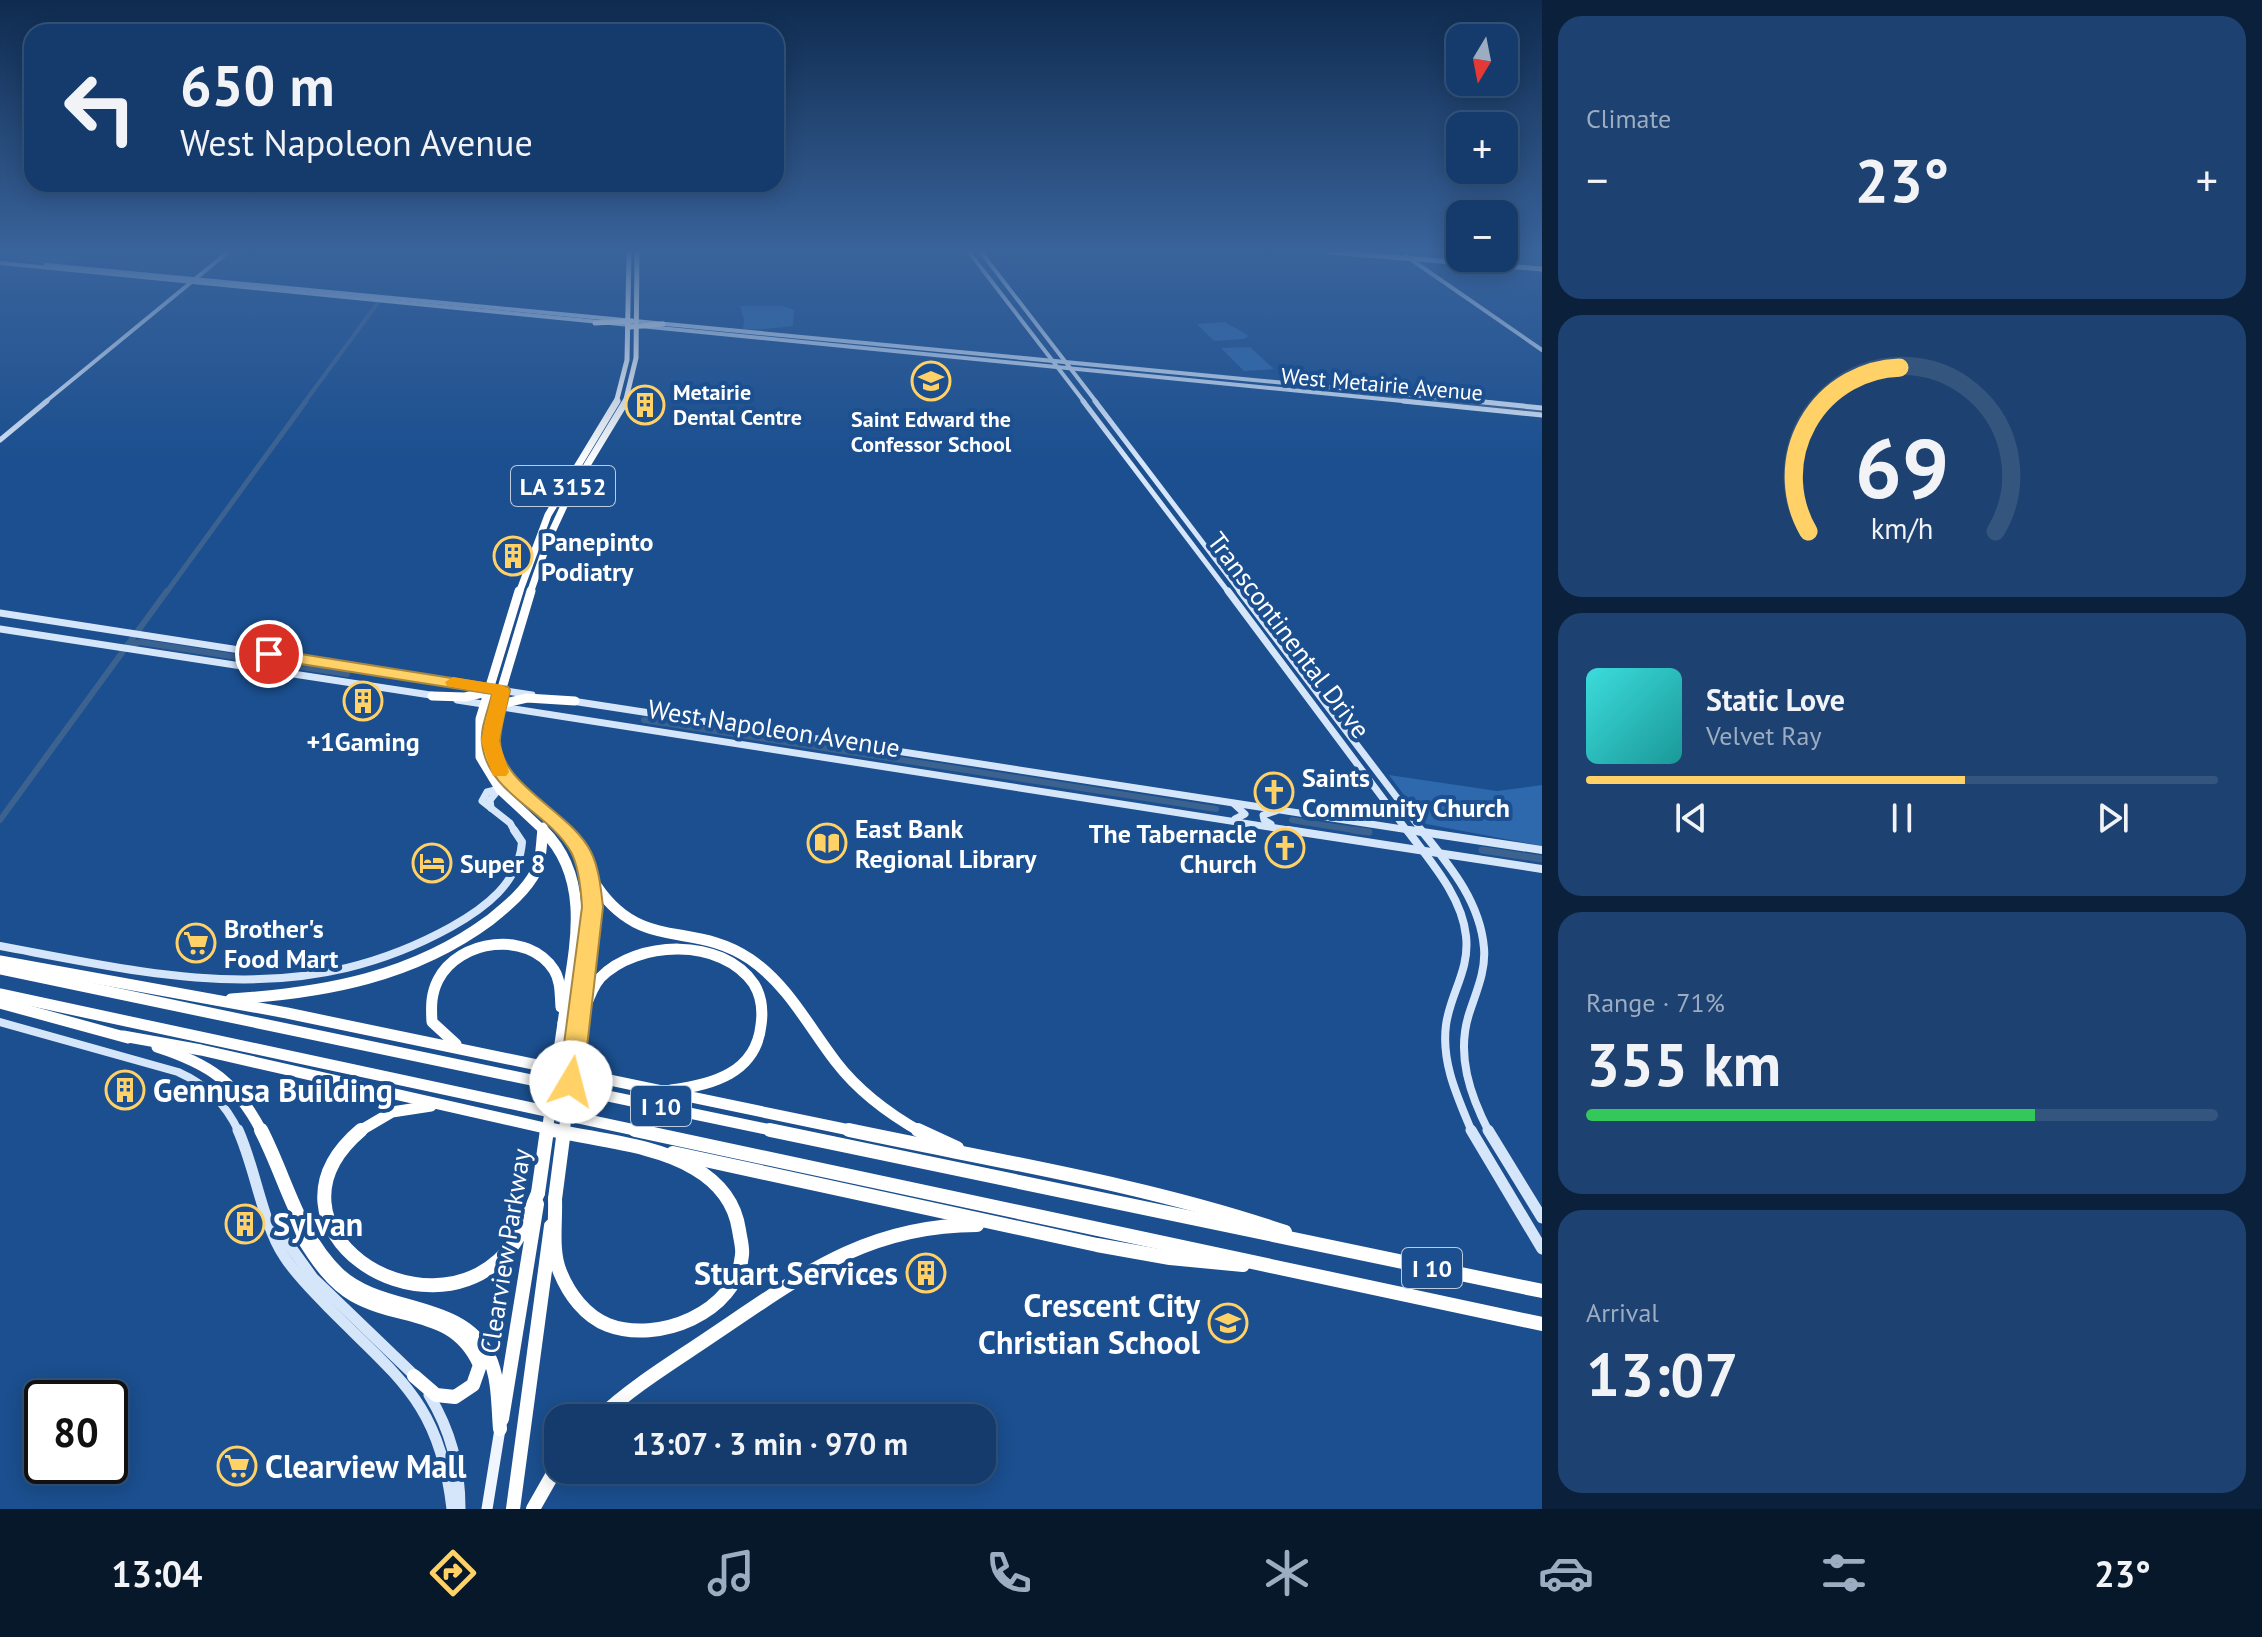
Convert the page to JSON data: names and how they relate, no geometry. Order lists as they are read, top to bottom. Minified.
{"streets":{"highway":["LA 3152","I 10","Clearview Parkway"],"main road":["West Metairie Avenue","Transcontinental Drive","West Napoleon Avenue"]},"crossings":[["West Metairie Avenue","Transcontinental Drive"],["West Metairie Avenue","Clearview Parkway"],["Transcontinental Drive","West Napoleon Avenue"],["West Napoleon Avenue","Clearview Parkway"]],"places":{"school or university":["Saint Edward the Confessor School","Crescent City Christian School"],"building":["Metairie Dental Centre","Panepinto Podiatry","+1Gaming","Gennusa Building","Sylvan","Stuart Services"],"church":["Saints Community Church","The Tabernacle Church"],"library":["East Bank Regional Library"],"hotel":["Super 8"],"supermarket":["Brother's Food Mart","Clearview Mall"]},"north":"bottom","page":{"tile":["Climate",["Range · 71%","355 km"],["Arrival","13:07"]],"map_buttons":["+","−"],"turn":["650 m","West Napoleon Avenue"],"heat":["−","23°","+"],"song":["Static Love","Velvet Ray"],"limit":"80","trip":"13:07 · 3 min · 970 m","tabs":["13:04","23°"],"gauge":["69","km/h"]}}
